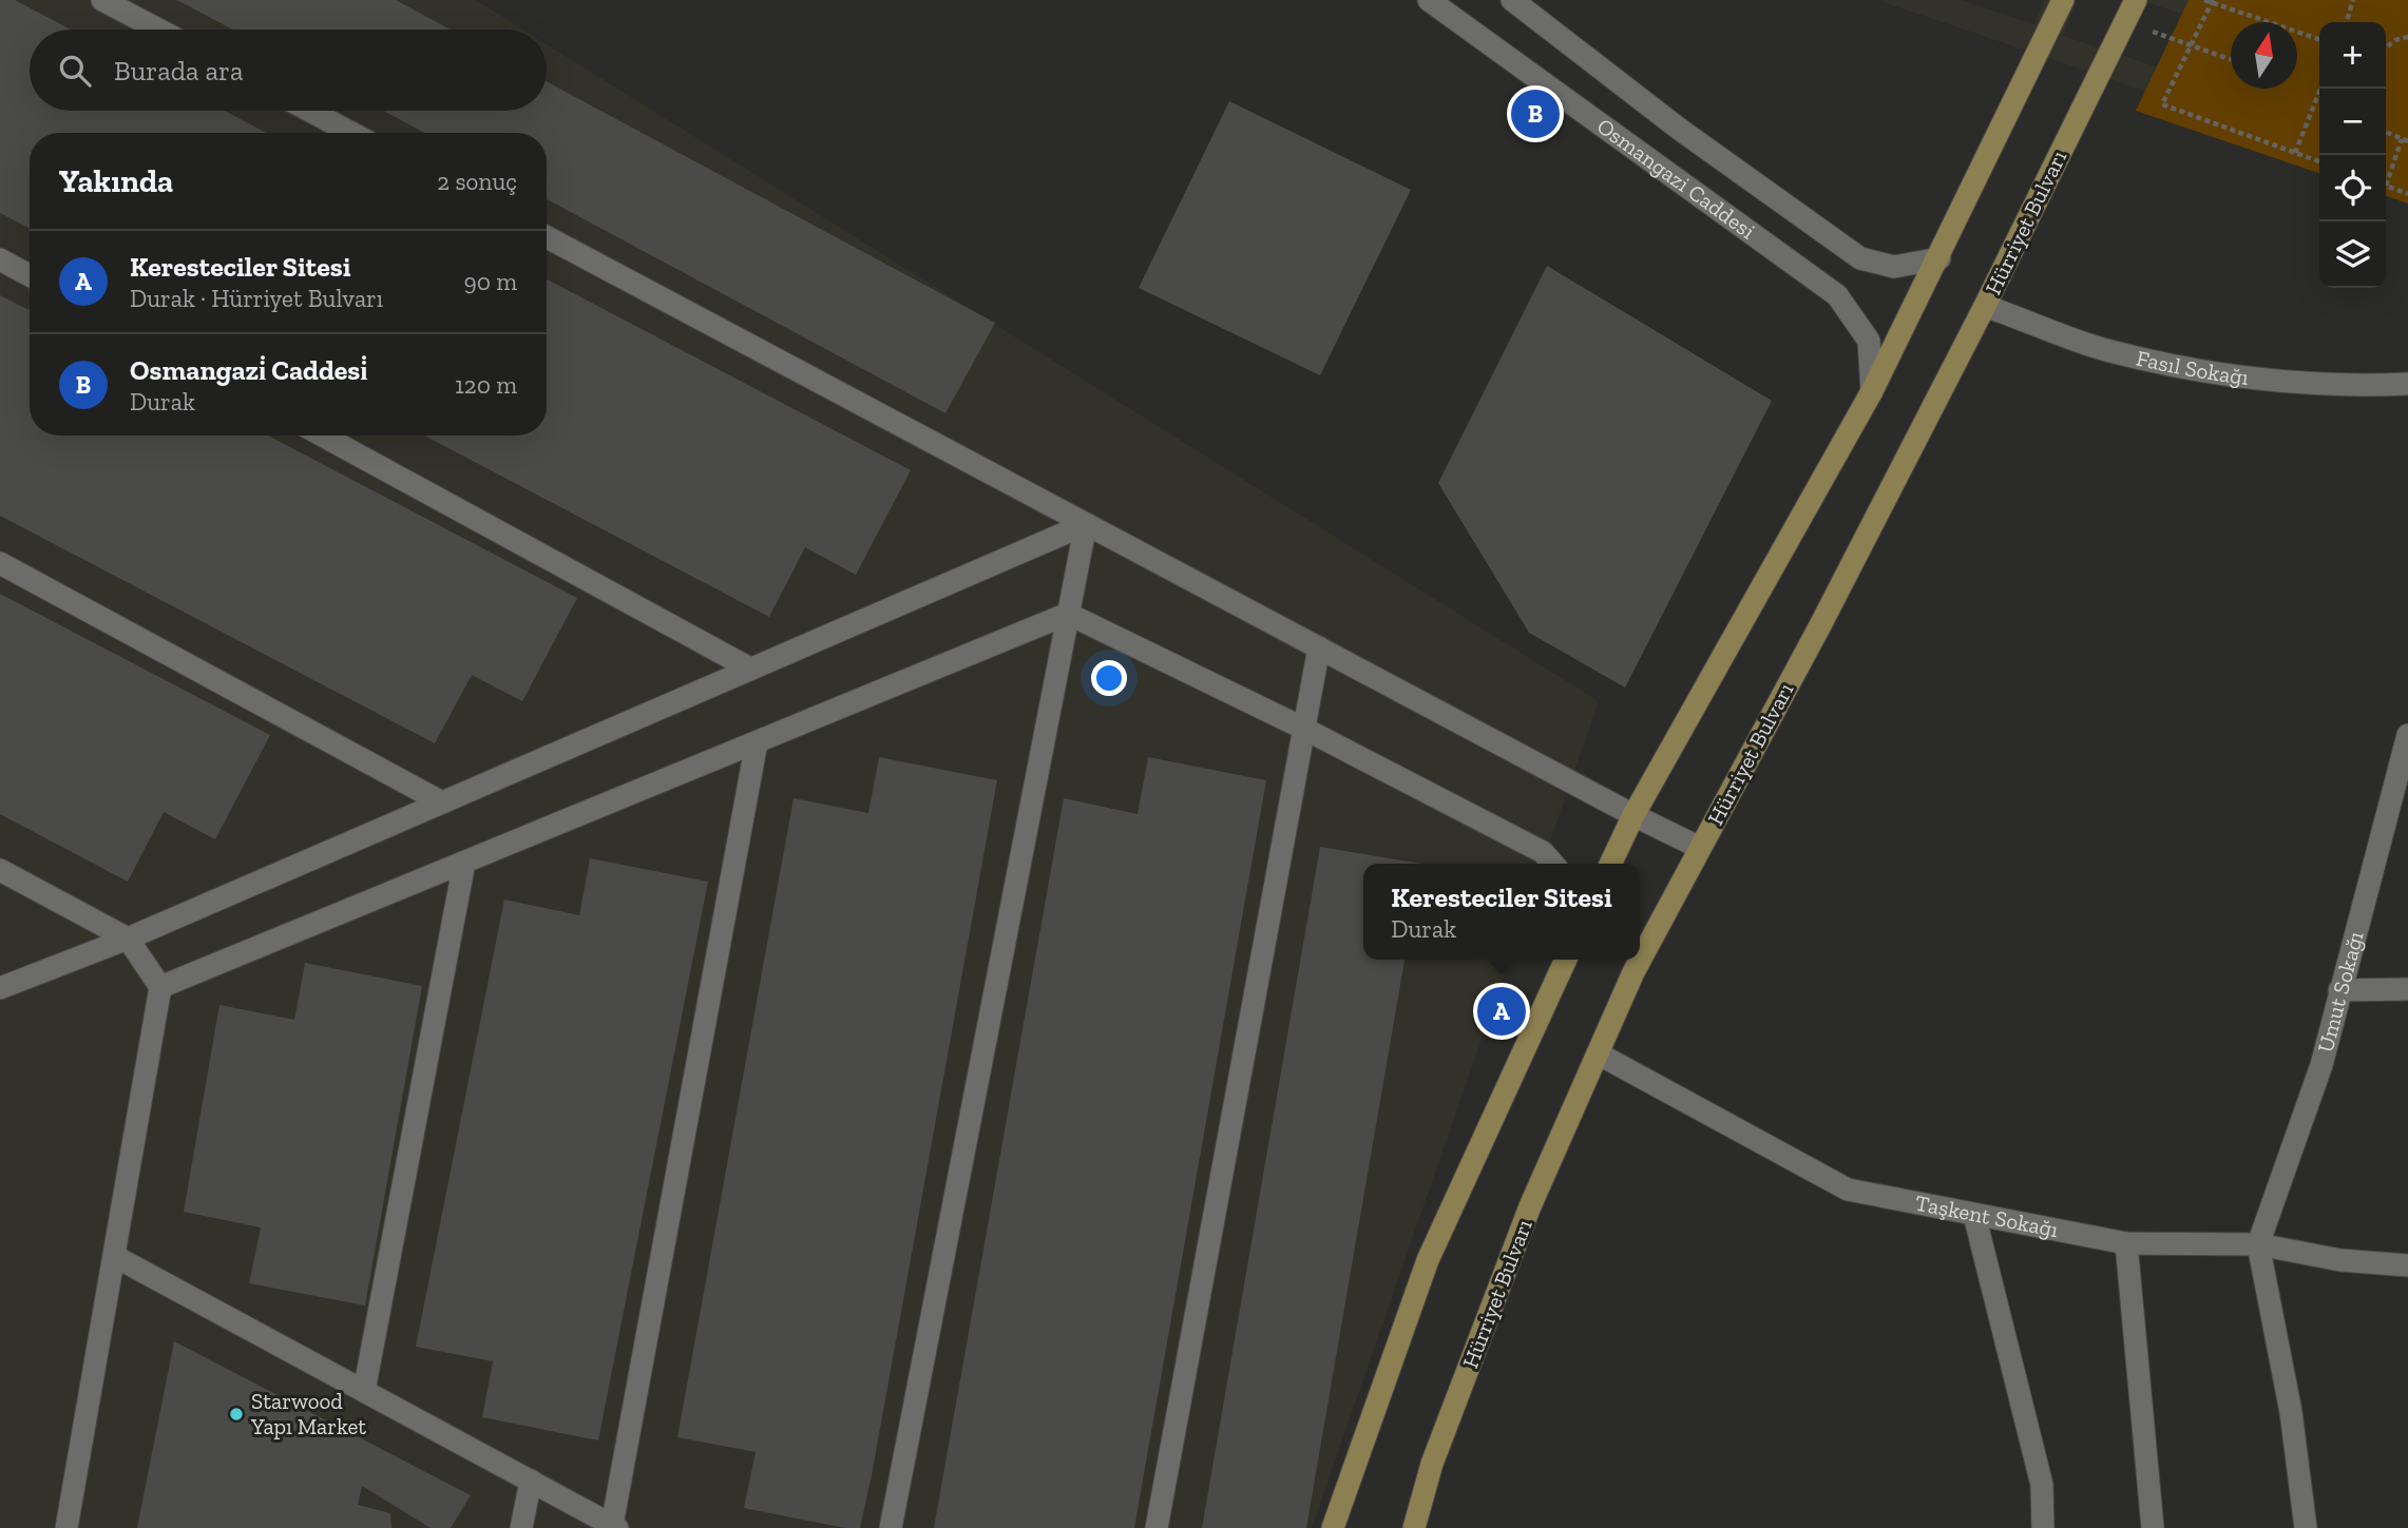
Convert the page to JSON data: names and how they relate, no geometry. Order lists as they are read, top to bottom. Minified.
{"streets":{"main road":["Hürriyet Bulvarı"],"street":["Osmangazi Caddesi","Fasıl Sokağı","Umut Sokağı","Taşkent Sokağı"]},"crossings":[["Hürriyet Bulvarı","Fasıl Sokağı"],["Hürriyet Bulvarı","Taşkent Sokağı"],["Umut Sokağı","Taşkent Sokağı"]],"places":["Starwood Yapı Market"],"north":"top","page":{"map_buttons":["+","−"],"search":"Burada ara","pins":["B","A"],"heading":["Yakında","2 sonuç"],"list":[{"mark":"A","name":"Keresteciler Sitesi","note":"Durak · Hürriyet Bulvarı","value":"90 m"},{"mark":"B","name":"Osmangazi̇ Caddesi̇","note":"Durak","value":"120 m"}],"popup":["Keresteciler Sitesi","Durak"]}}
